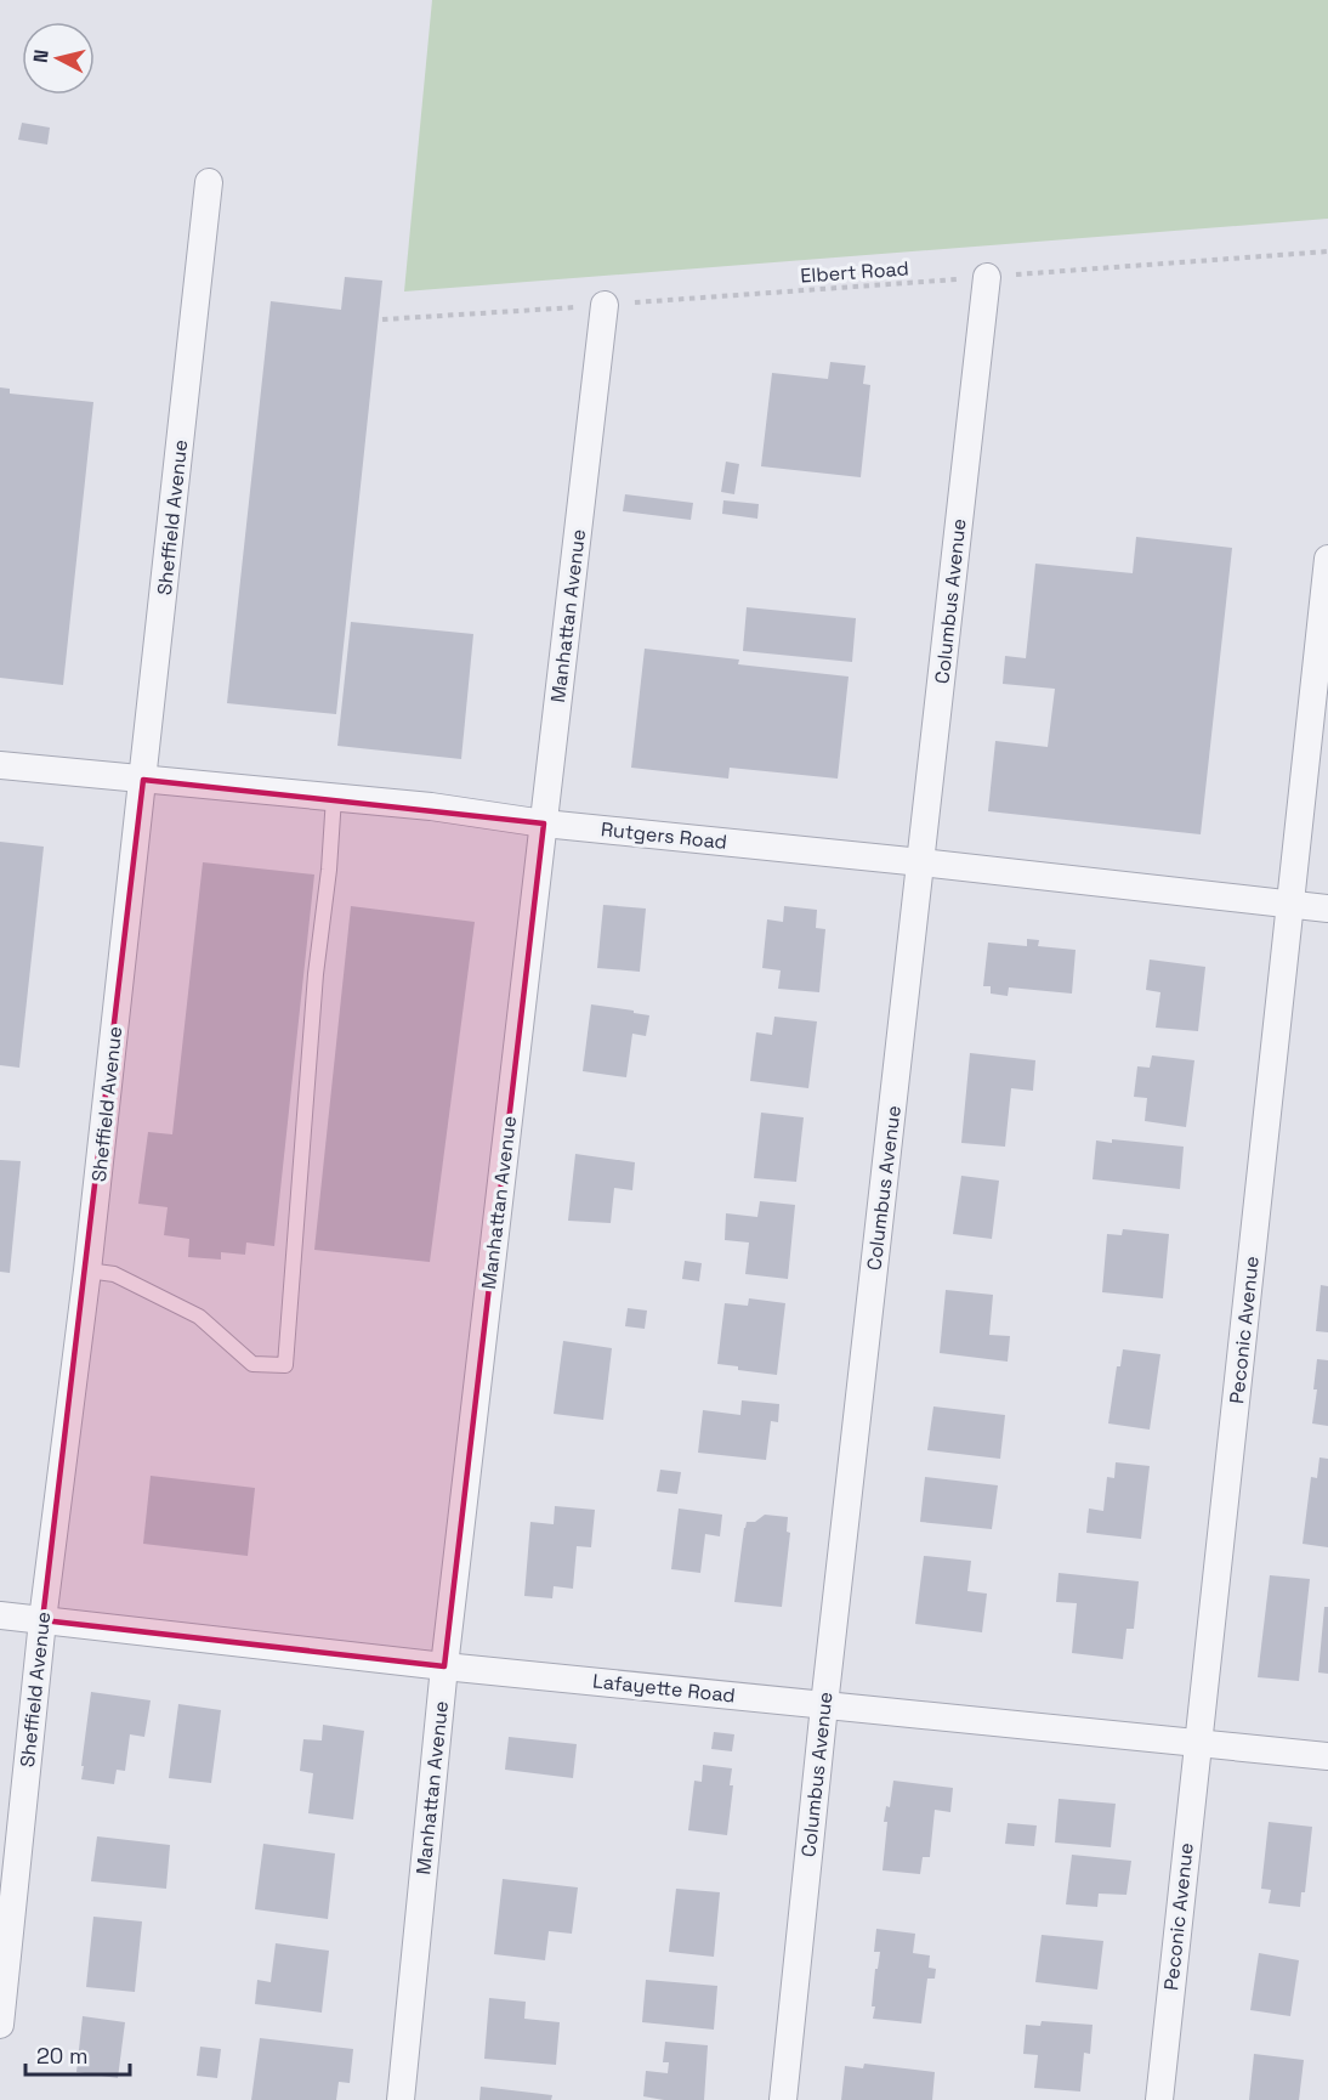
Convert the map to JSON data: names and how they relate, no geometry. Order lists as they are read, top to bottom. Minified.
{"streets":{"street":["Sheffield Avenue","Columbus Avenue","Manhattan Avenue","Rutgers Road","Peconic Avenue","Lafayette Road"],"path":["Elbert Road"]},"crossings":[["Elbert Road","Columbus Avenue"],["Elbert Road","Manhattan Avenue"],["Sheffield Avenue","Rutgers Road"],["Sheffield Avenue","Lafayette Road"],["Columbus Avenue","Rutgers Road"],["Columbus Avenue","Lafayette Road"],["Manhattan Avenue","Rutgers Road"],["Manhattan Avenue","Lafayette Road"],["Rutgers Road","Peconic Avenue"],["Peconic Avenue","Lafayette Road"]],"scale_bar":"20 m","north":"left"}
